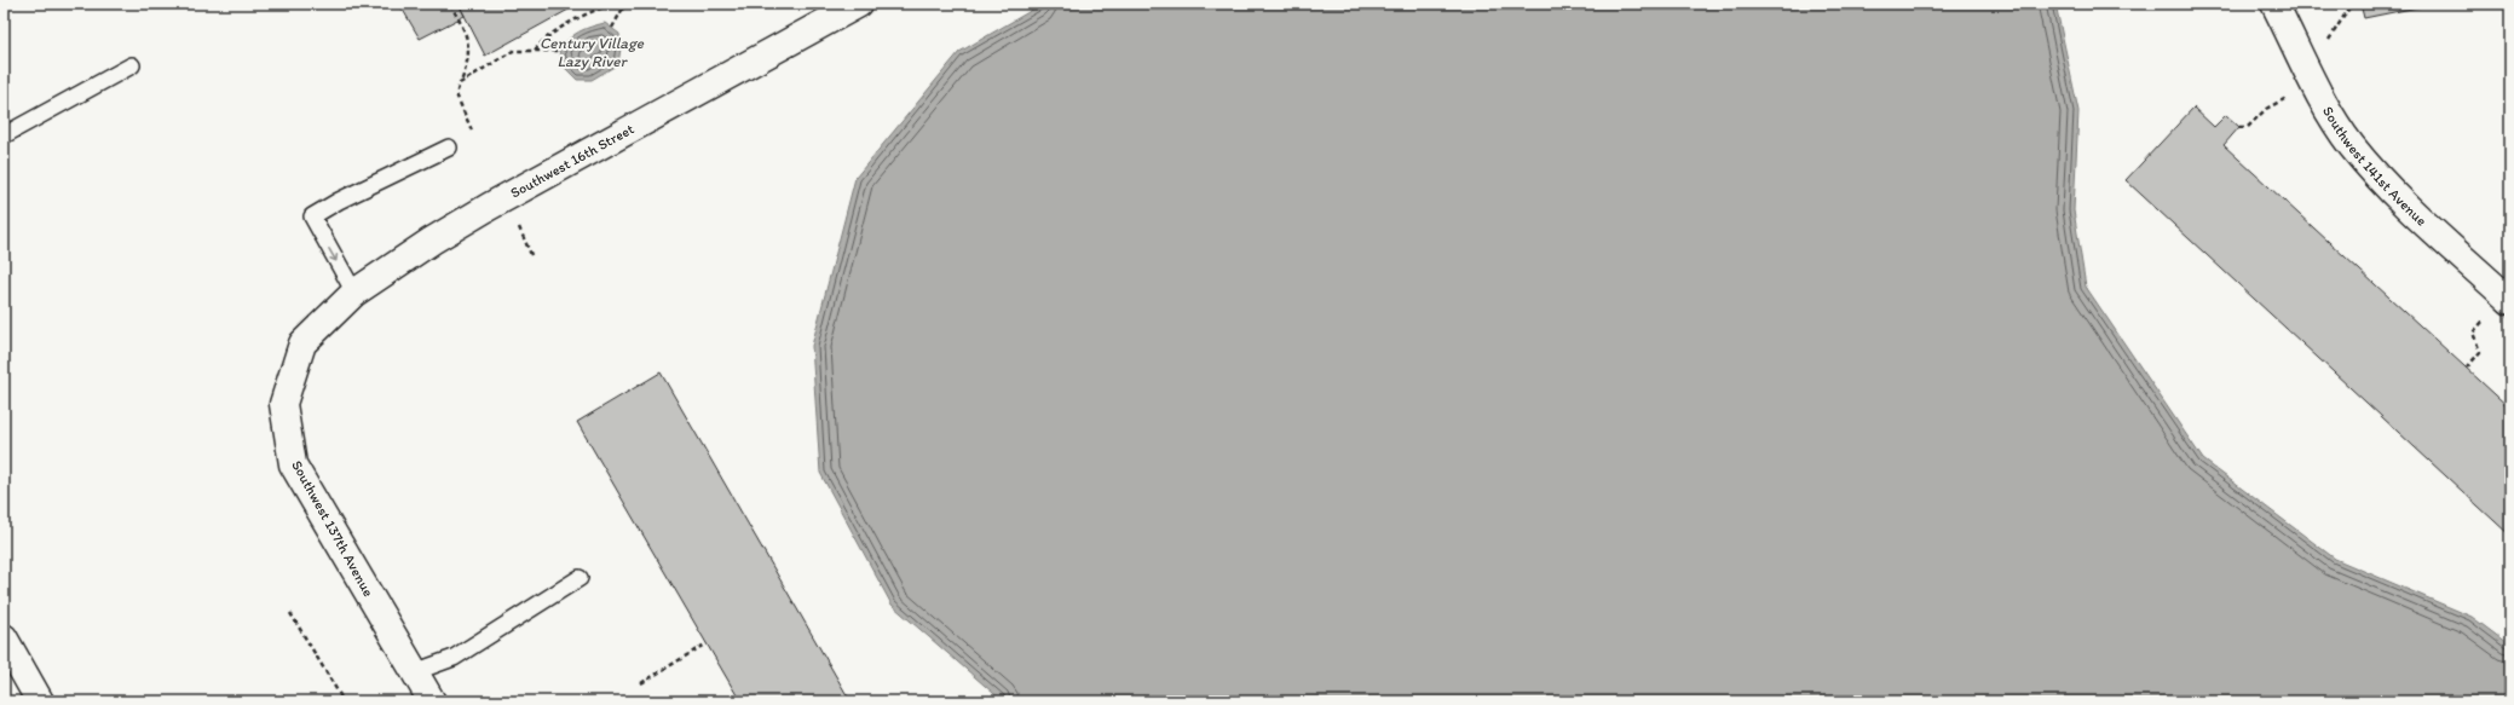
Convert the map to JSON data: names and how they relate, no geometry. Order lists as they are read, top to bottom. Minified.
{"streets":{"street":["Southwest 16th Street","Southwest 141st Avenue","Southwest 137th Avenue"]},"crossings":[["Southwest 16th Street","Southwest 137th Avenue"]],"water":["Century Village Lazy River"]}
